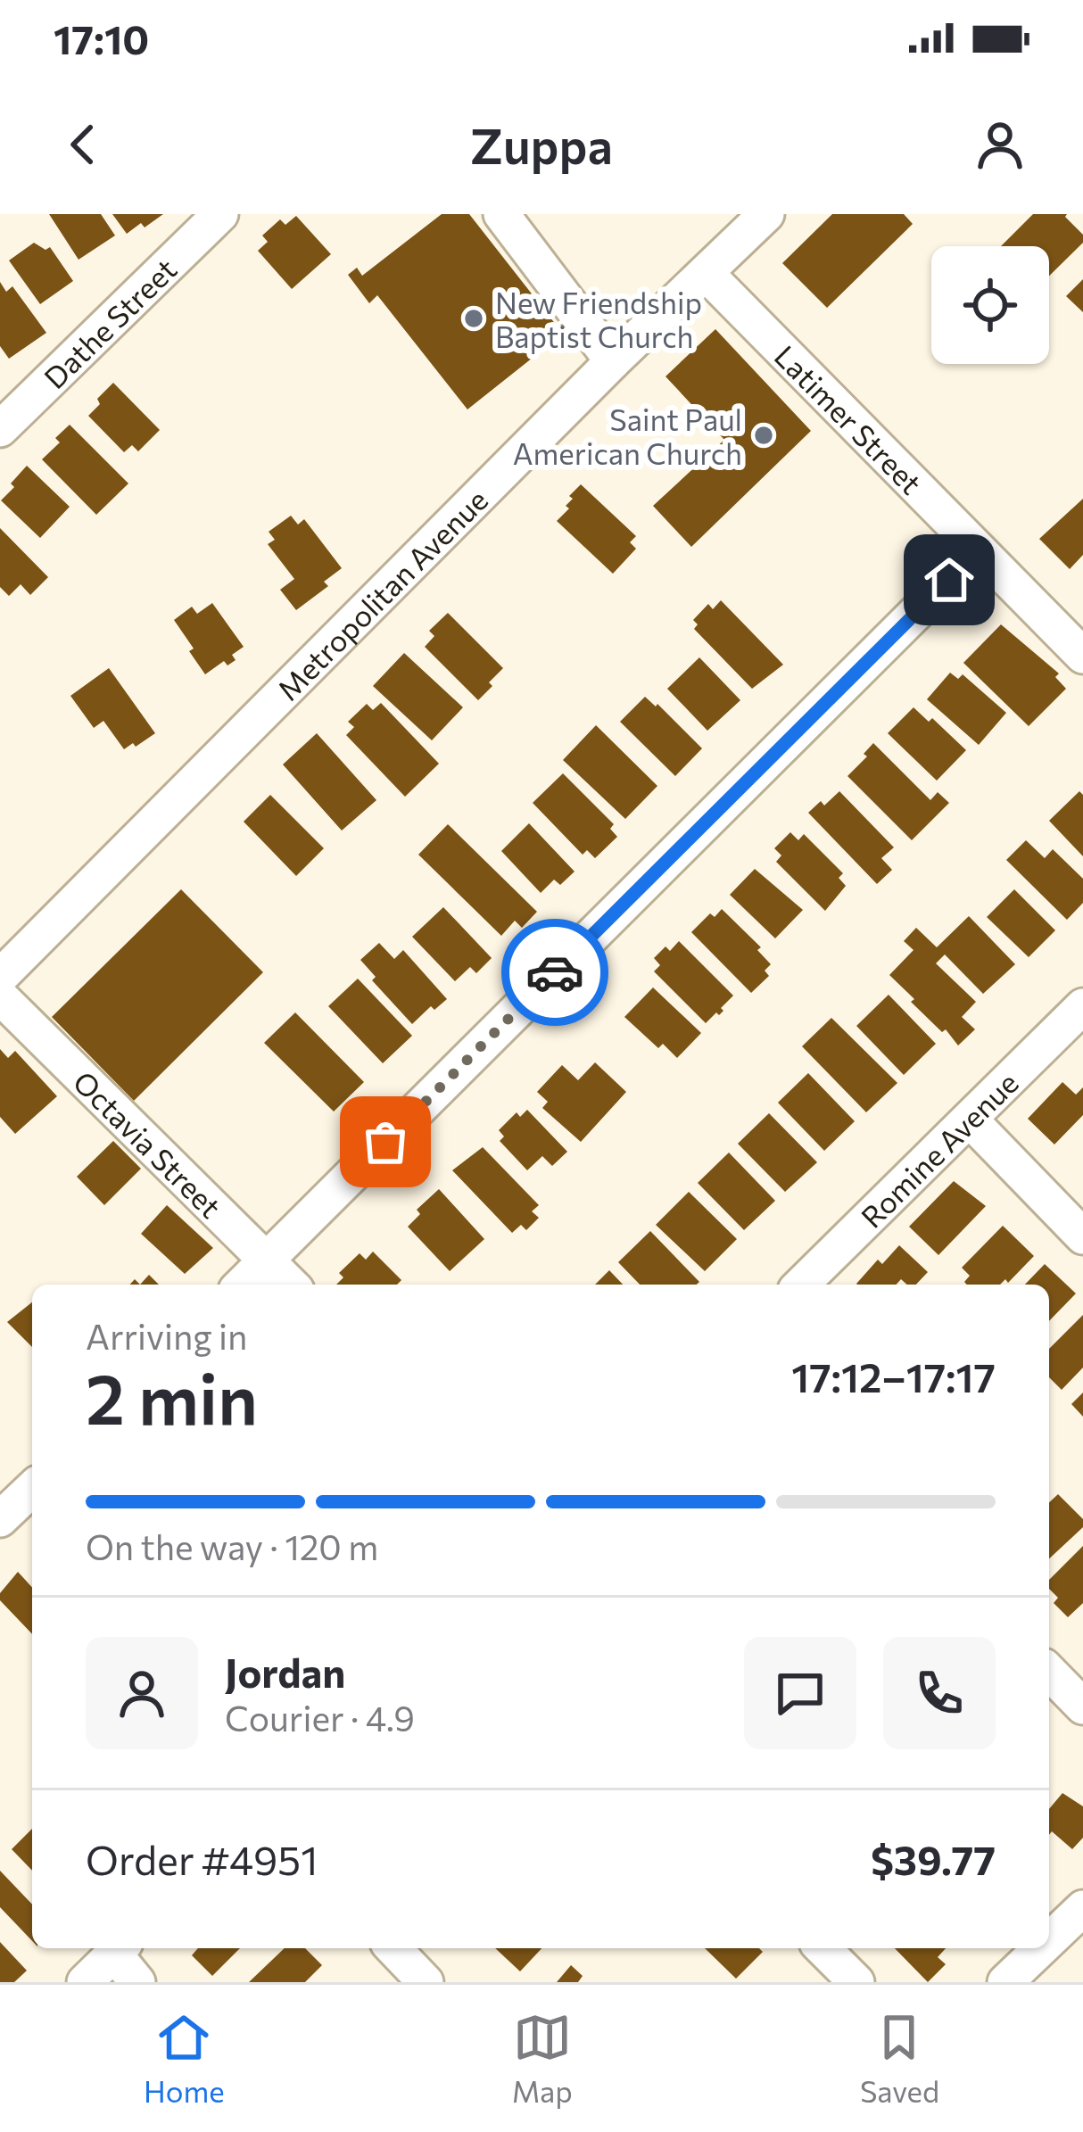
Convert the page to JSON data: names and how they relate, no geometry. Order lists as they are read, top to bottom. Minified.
{"streets":{"street":["Dathe Street","Latimer Street","Metropolitan Avenue","Octavia Street","Romine Avenue"]},"crossings":[["Latimer Street","Metropolitan Avenue"]],"places":["New Friendship Baptist Church","Saint Paul American Church"],"page":{"status":"17:10","header":"Zuppa","heading":["2 min","Arriving in","17:12–17:17"],"panel":["Jordan","Courier · 4.9","Order #4951","$39.77"],"bar":"On the way · 120 m","tabs":["Home","Map","Saved"]}}
